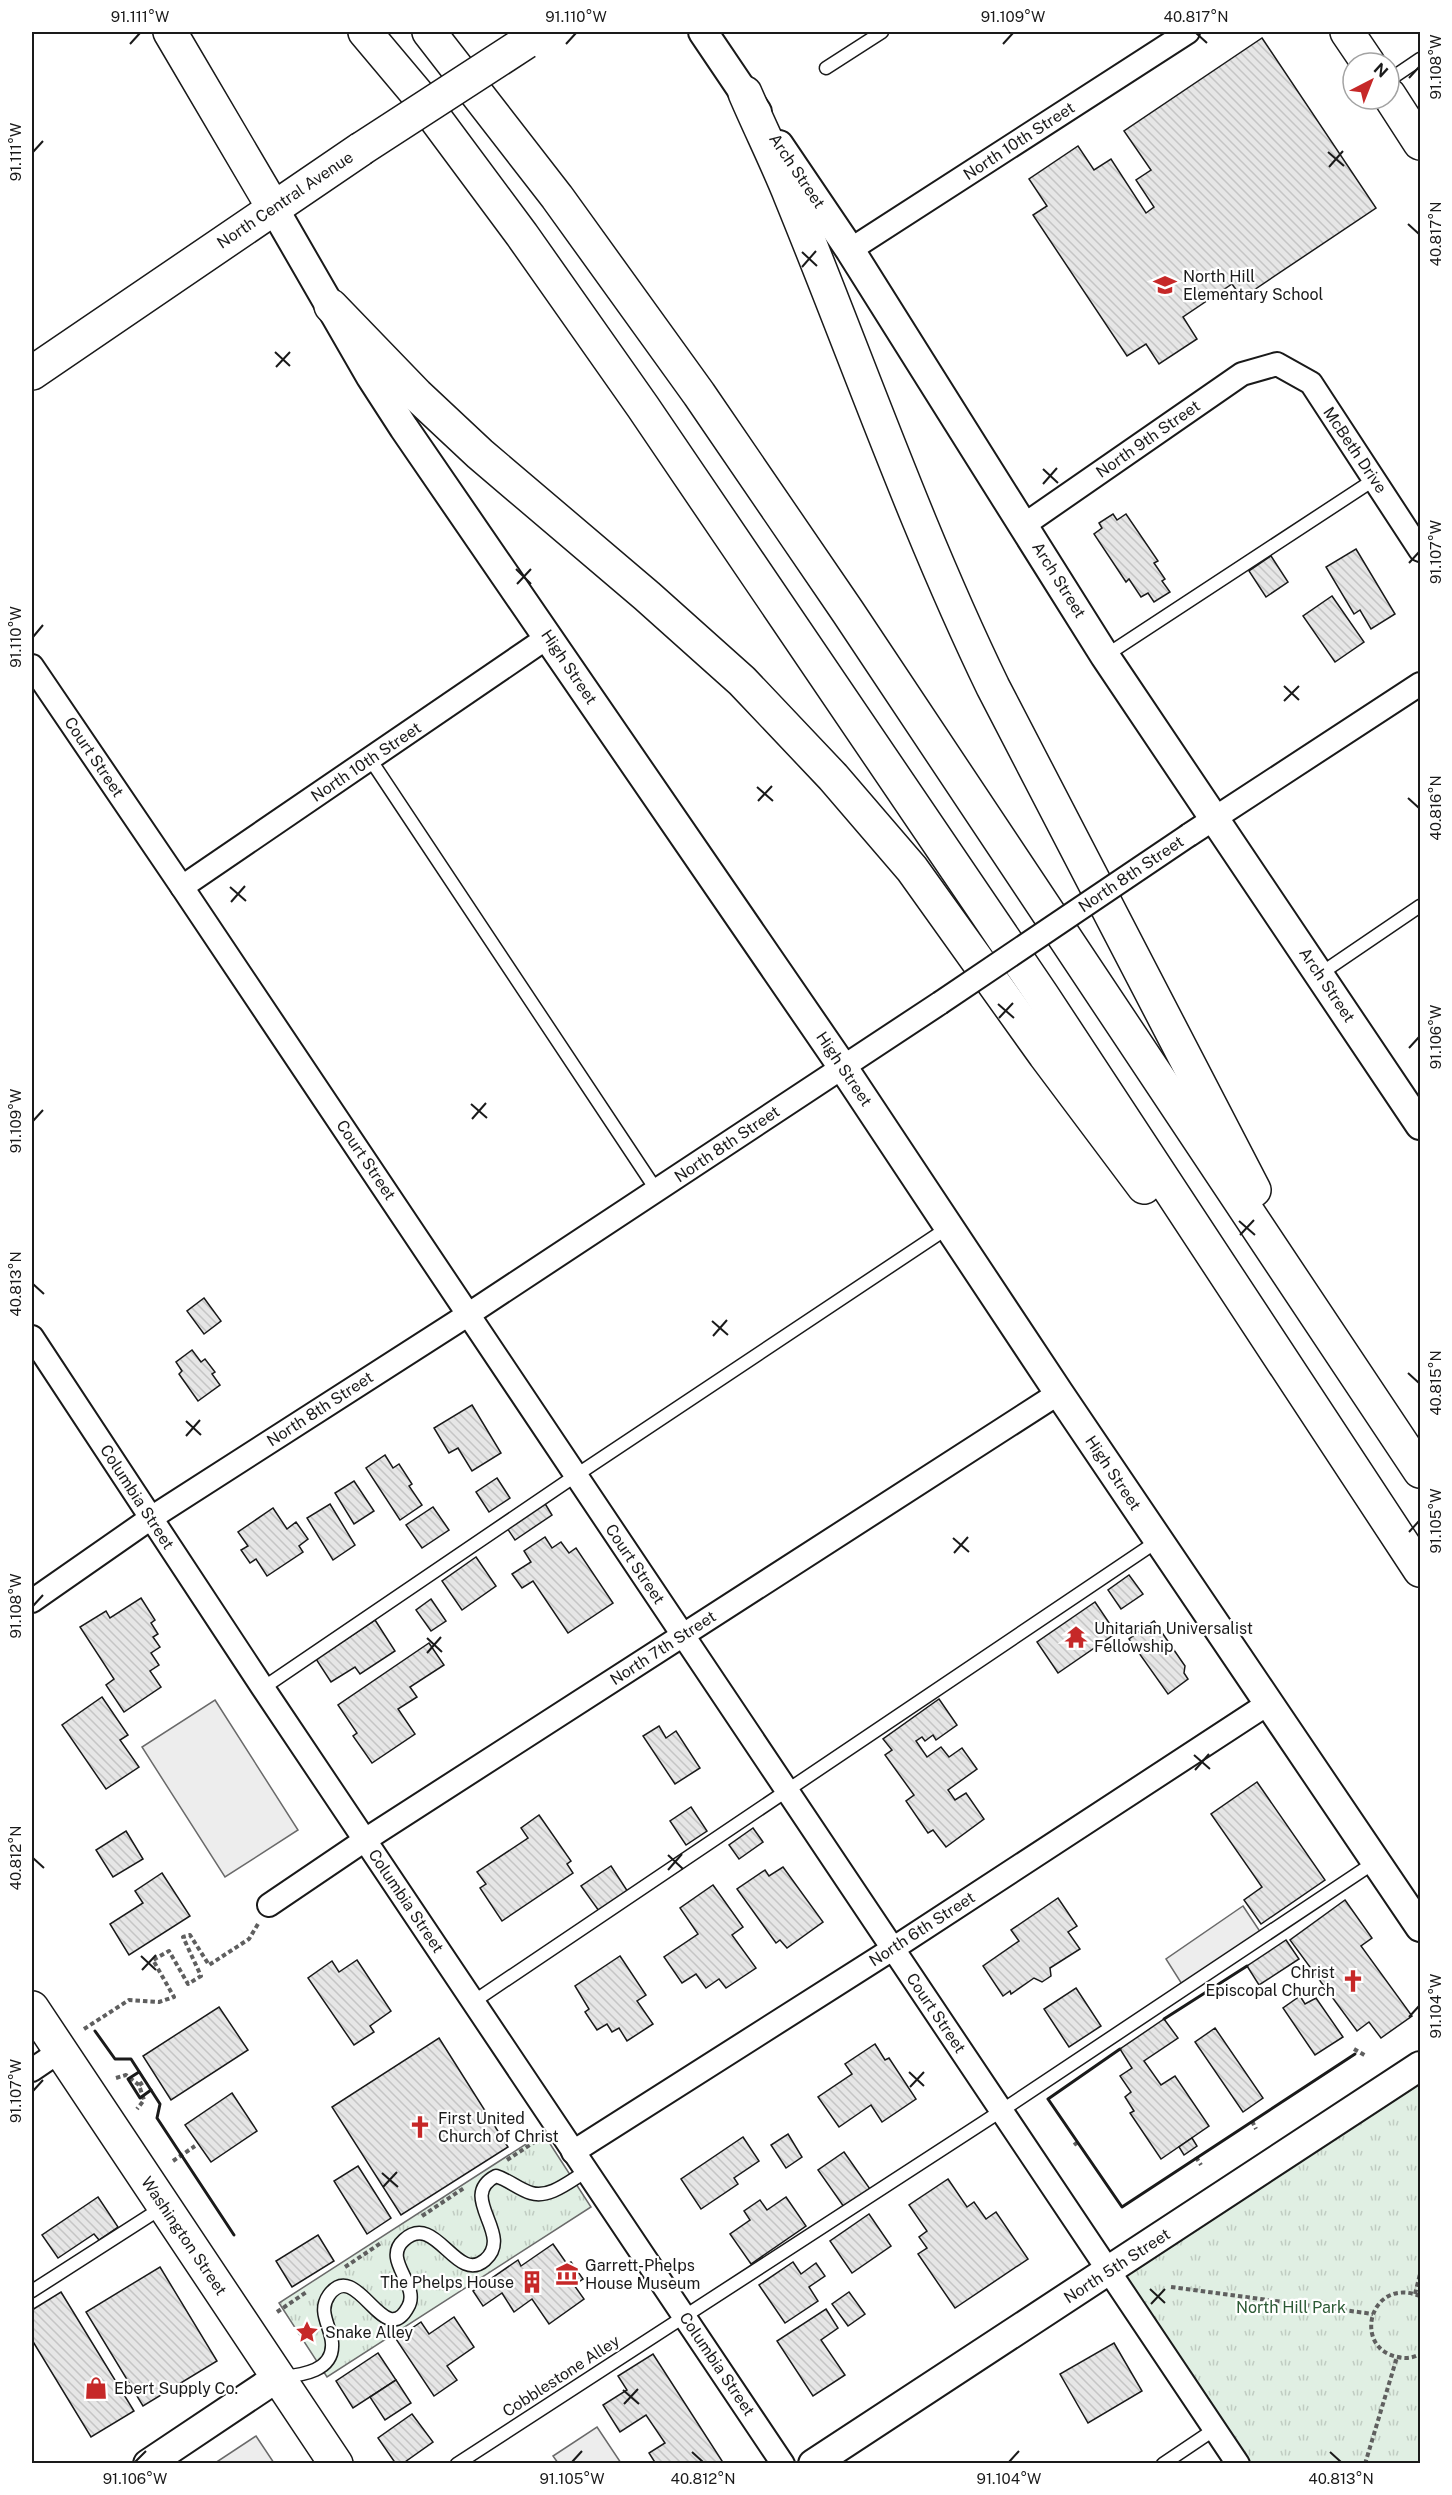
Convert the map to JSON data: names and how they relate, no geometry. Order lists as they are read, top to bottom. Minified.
{"streets":{"main road":["North Central Avenue","Washington Street"],"street":["North 10th Street","Arch Street","North 9th Street","McBeth Drive","High Street","Court Street","North 8th Street","Columbia Street","North 7th Street","North 6th Street","North 5th Street"],"lane":["Cobblestone Alley"]},"crossings":[["North 10th Street","Arch Street"],["North 10th Street","High Street"],["North 10th Street","Court Street"],["Arch Street","North 9th Street"],["Arch Street","North 8th Street"],["North Central Avenue","High Street"],["North 9th Street","McBeth Drive"],["High Street","North 8th Street"],["High Street","North 7th Street"],["High Street","North 6th Street"],["High Street","Cobblestone Alley"],["Court Street","North 8th Street"],["Court Street","North 7th Street"],["Court Street","North 6th Street"],["Court Street","North 5th Street"],["Court Street","Cobblestone Alley"],["North 8th Street","Columbia Street"],["Columbia Street","North 7th Street"],["Columbia Street","North 6th Street"],["Columbia Street","Cobblestone Alley"]],"parks":["North Hill Park"],"places":{"school or university":["North Hill Elementary School"],"temple":["Unitarian Universalist Fellowship"],"church":["Christ Episcopal Church","First United Church of Christ"],"museum":["Garrett-Phelps House Museum"],"building":["The Phelps House"],"place":["Snake Alley"],"shop":["Ebert Supply Co."]},"north":"top right","coordinates":["91.111°W","91.110°W","91.109°W","40.817°N","91.108°W","91.107°W","40.816°N","91.106°W","40.813°N","40.815°N","91.105°W","40.812°N","91.104°W"]}
